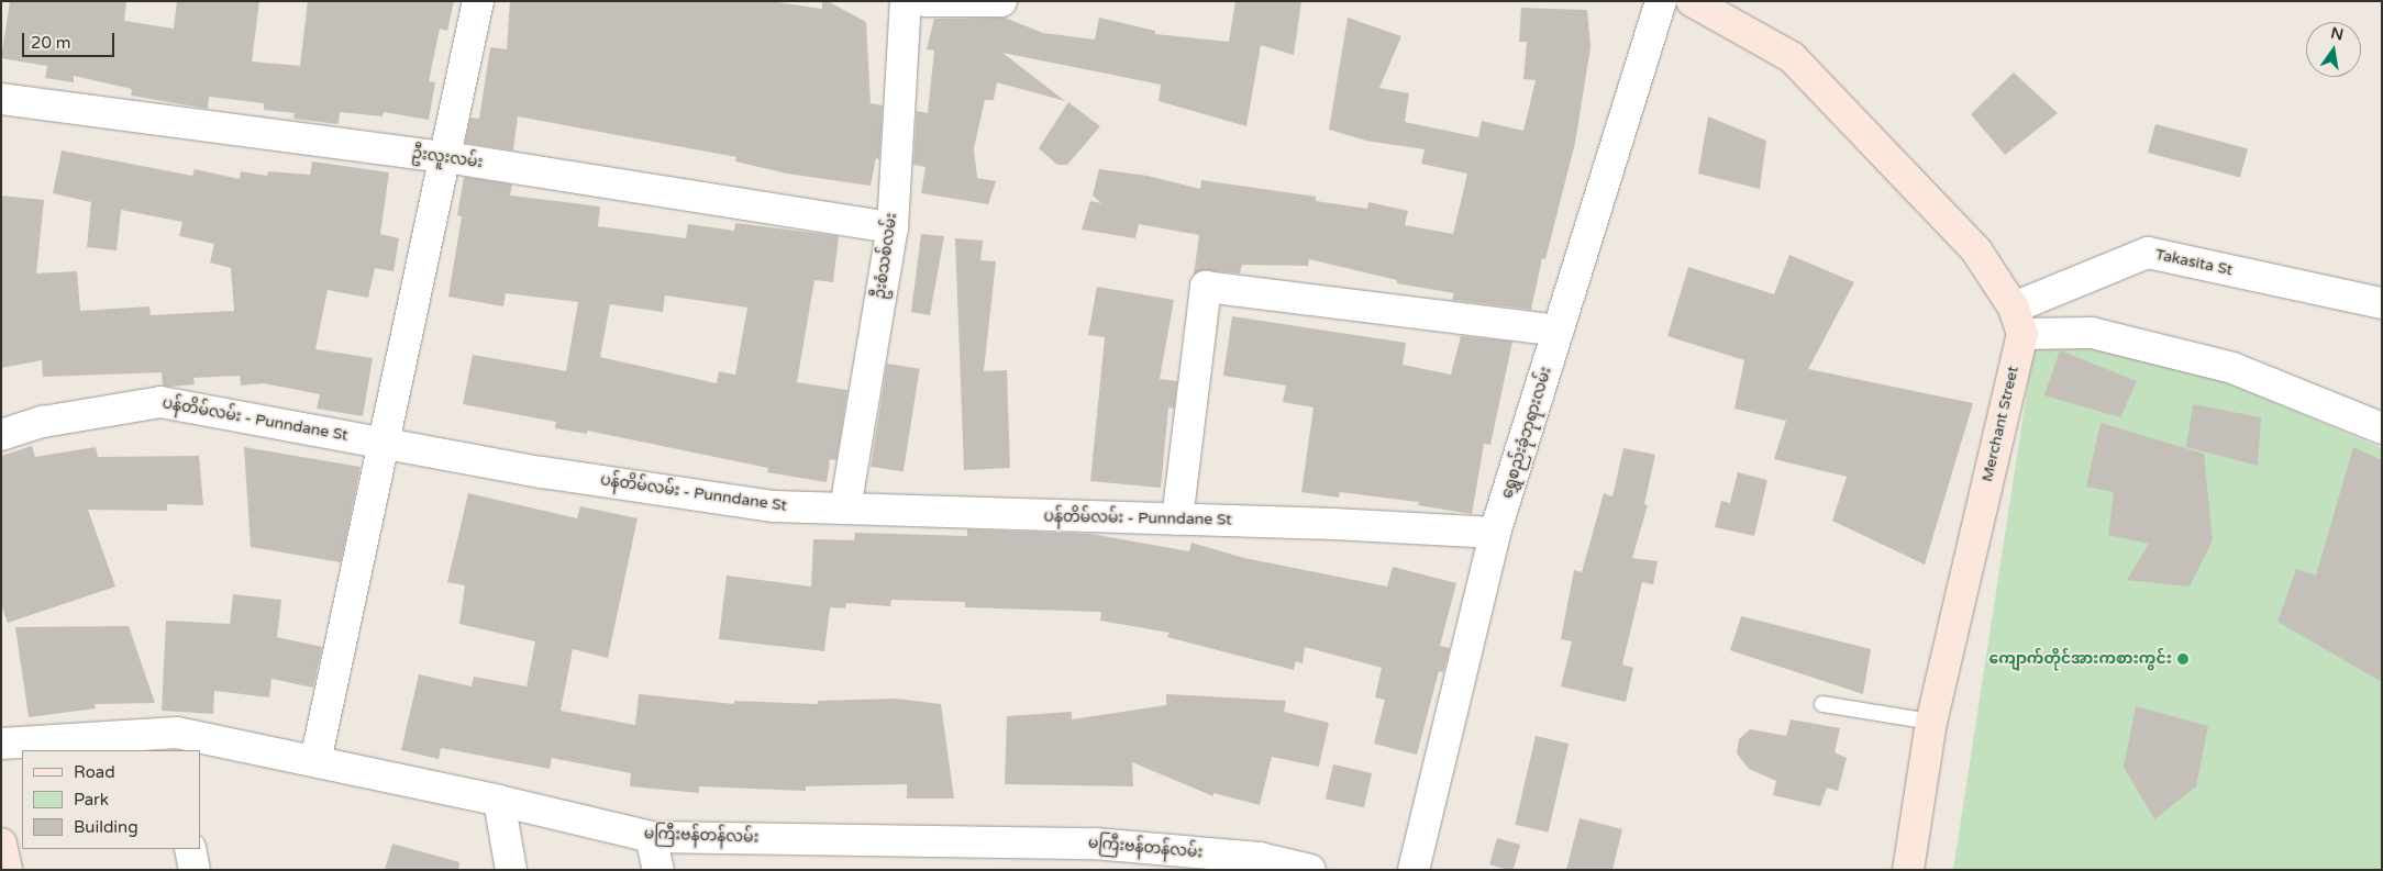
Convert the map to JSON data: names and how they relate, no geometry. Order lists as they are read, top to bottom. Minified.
{"streets":{"main road":["Merchant Street"],"street":["ဦးလူးလမ်း","ဦးစံသစ်လမ်း","Takasita St","ပန်တိမ်လမ်း - Punndane St","ရွှေစည်းခုံဘုရားလမ်း","မကြီးဗန်တန်လမ်း"]},"crossings":[["ဦးလူးလမ်း","ဦးစံသစ်လမ်း"],["ဦးစံသစ်လမ်း","ပန်တိမ်လမ်း - Punndane St"],["Takasita St","Merchant Street"],["ပန်တိမ်လမ်း - Punndane St","ရွှေစည်းခုံဘုရားလမ်း"]],"places":["ကျောက်တိုင်အားကစားကွင်း"],"legend":["Road","Park","Building"],"scale_bar":"20 m","north":"top"}
